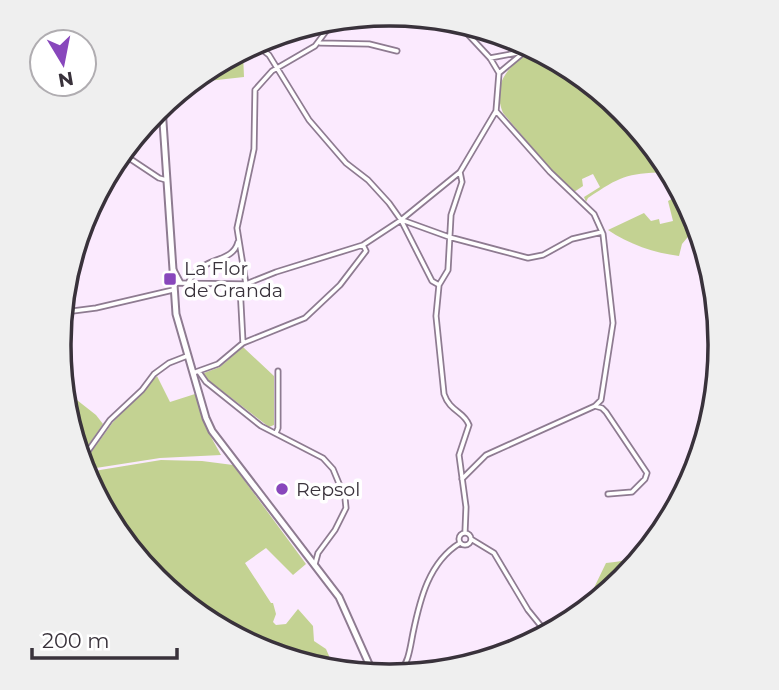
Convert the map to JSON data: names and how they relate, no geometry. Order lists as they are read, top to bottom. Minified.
{"places":{"transit":["La Flor de Granda"],"other":["Repsol"]},"scale_bar":"200 m","north":"bottom"}
